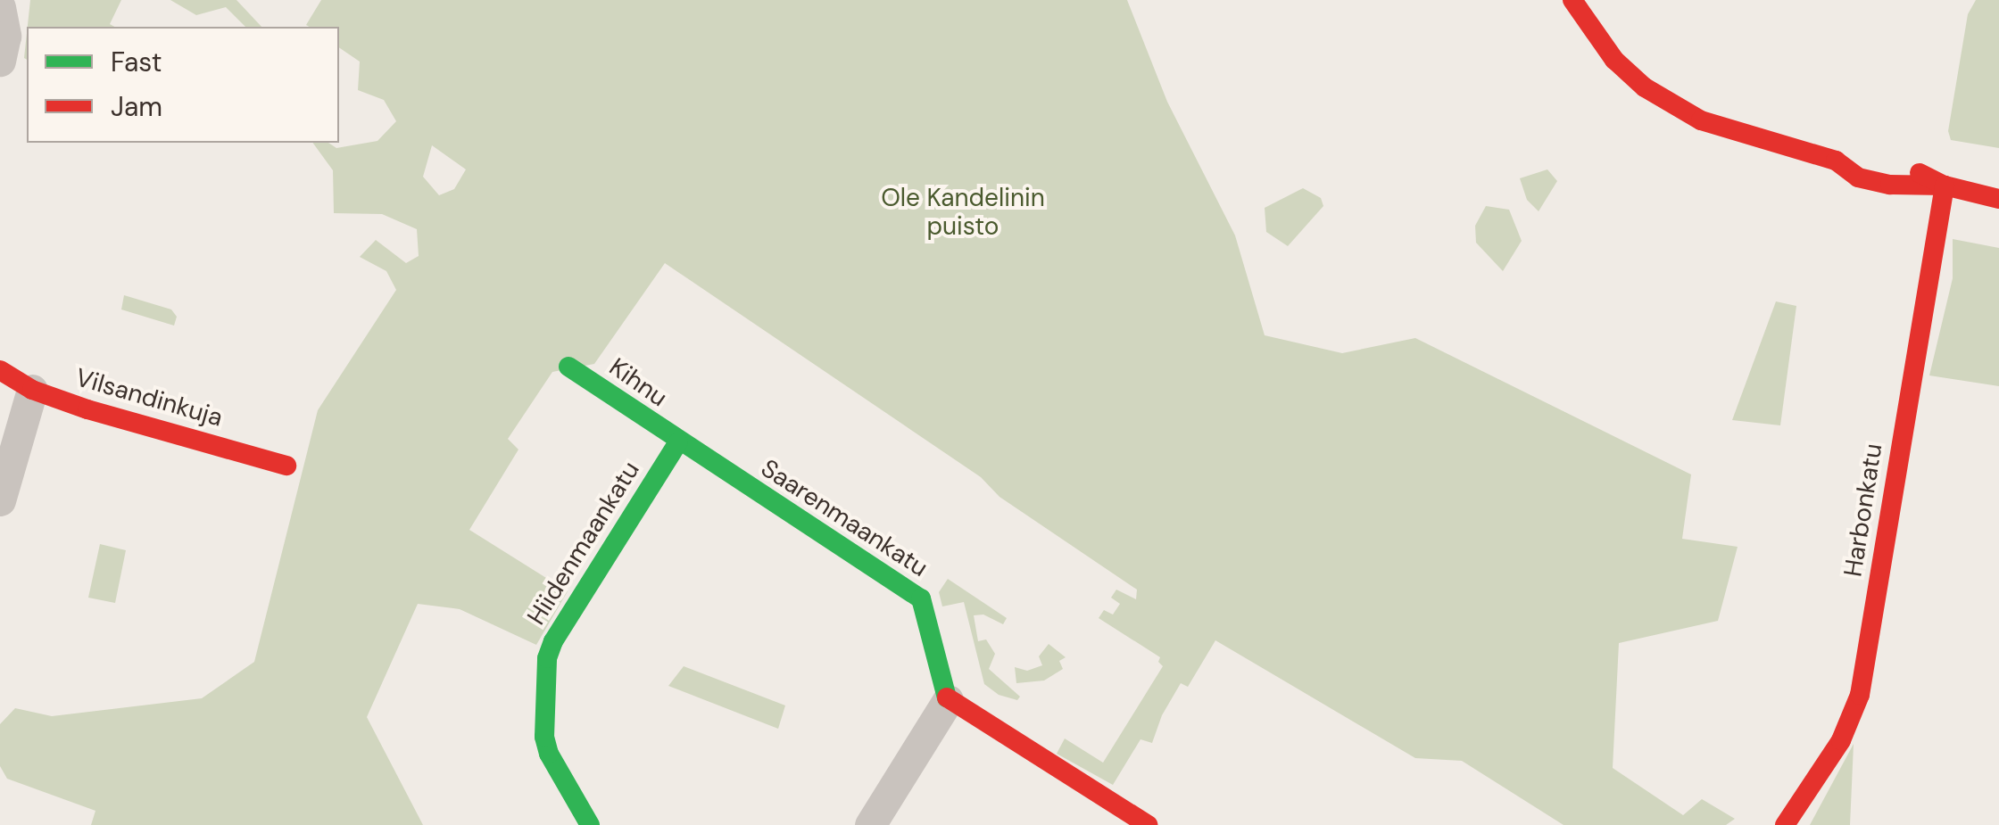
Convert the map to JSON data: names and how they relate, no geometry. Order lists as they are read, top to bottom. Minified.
{"streets":{"street":["Kihnu","Vilsandinkuja","Harbonkatu","Saarenmaankatu","Hiidenmaankatu"]},"crossings":[["Kihnu","Saarenmaankatu"],["Kihnu","Hiidenmaankatu"],["Saarenmaankatu","Hiidenmaankatu"]],"parks":["Ole Kandelinin puisto"],"legend":["Fast","Jam"]}
